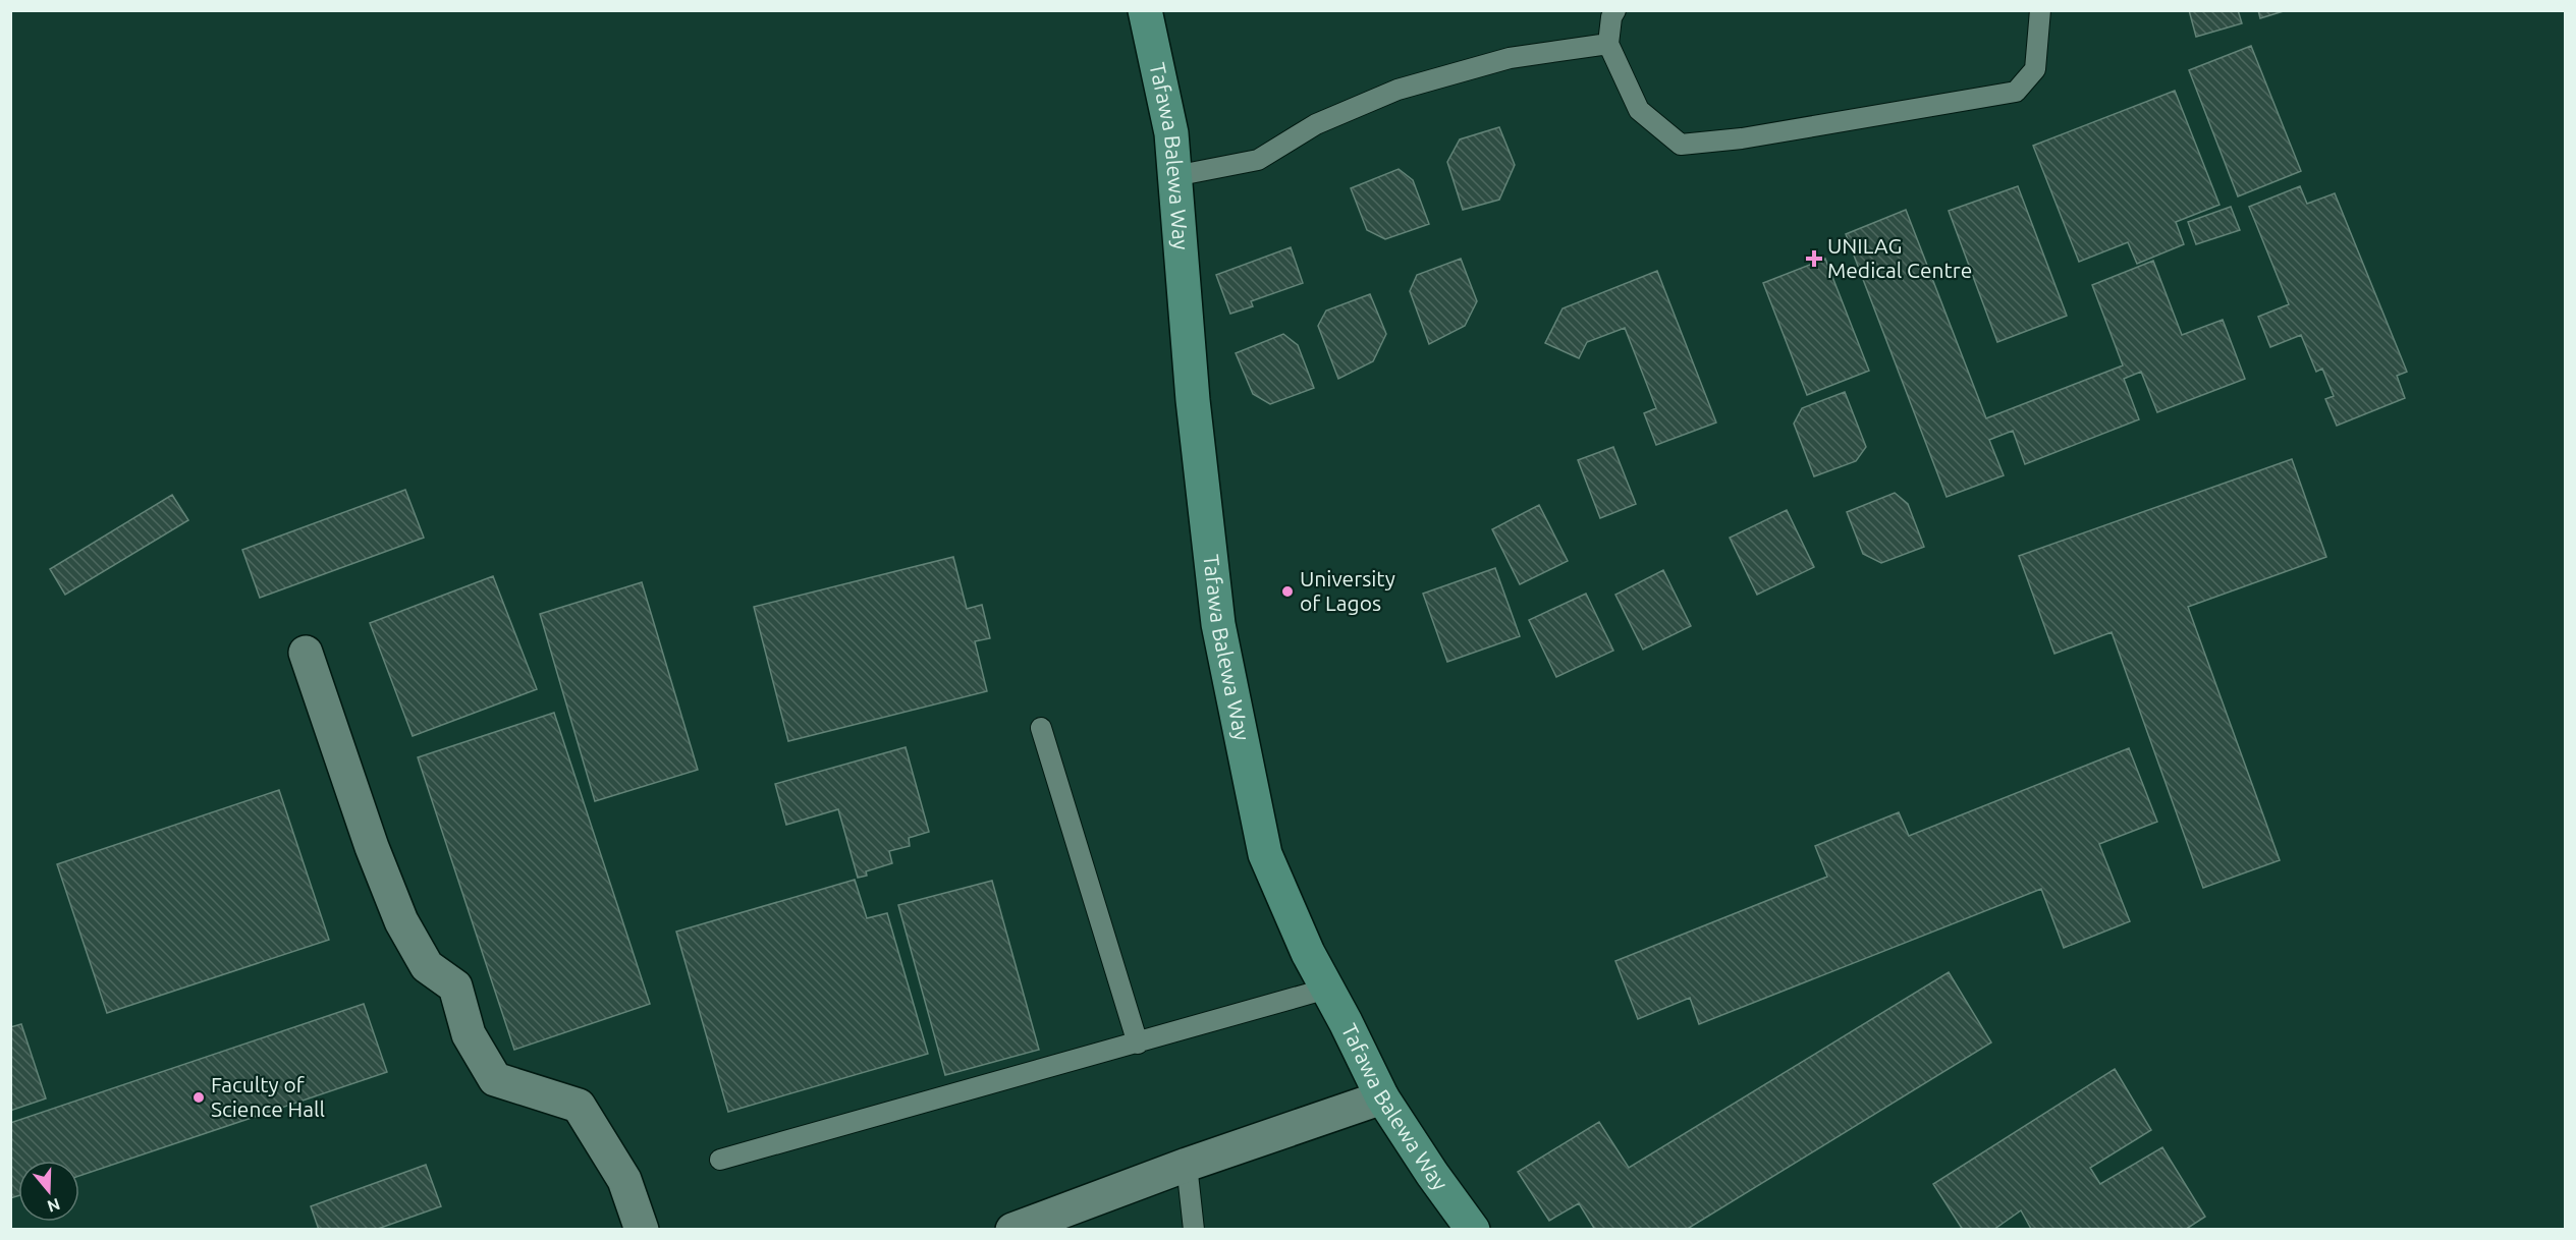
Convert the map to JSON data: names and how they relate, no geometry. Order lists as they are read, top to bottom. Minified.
{"streets":{"street":["Tafawa Balewa Way"]},"places":{"health":["UNILAG Medical Centre"],"other":["University of Lagos","Faculty of Science Hall"]},"north":"bottom"}
